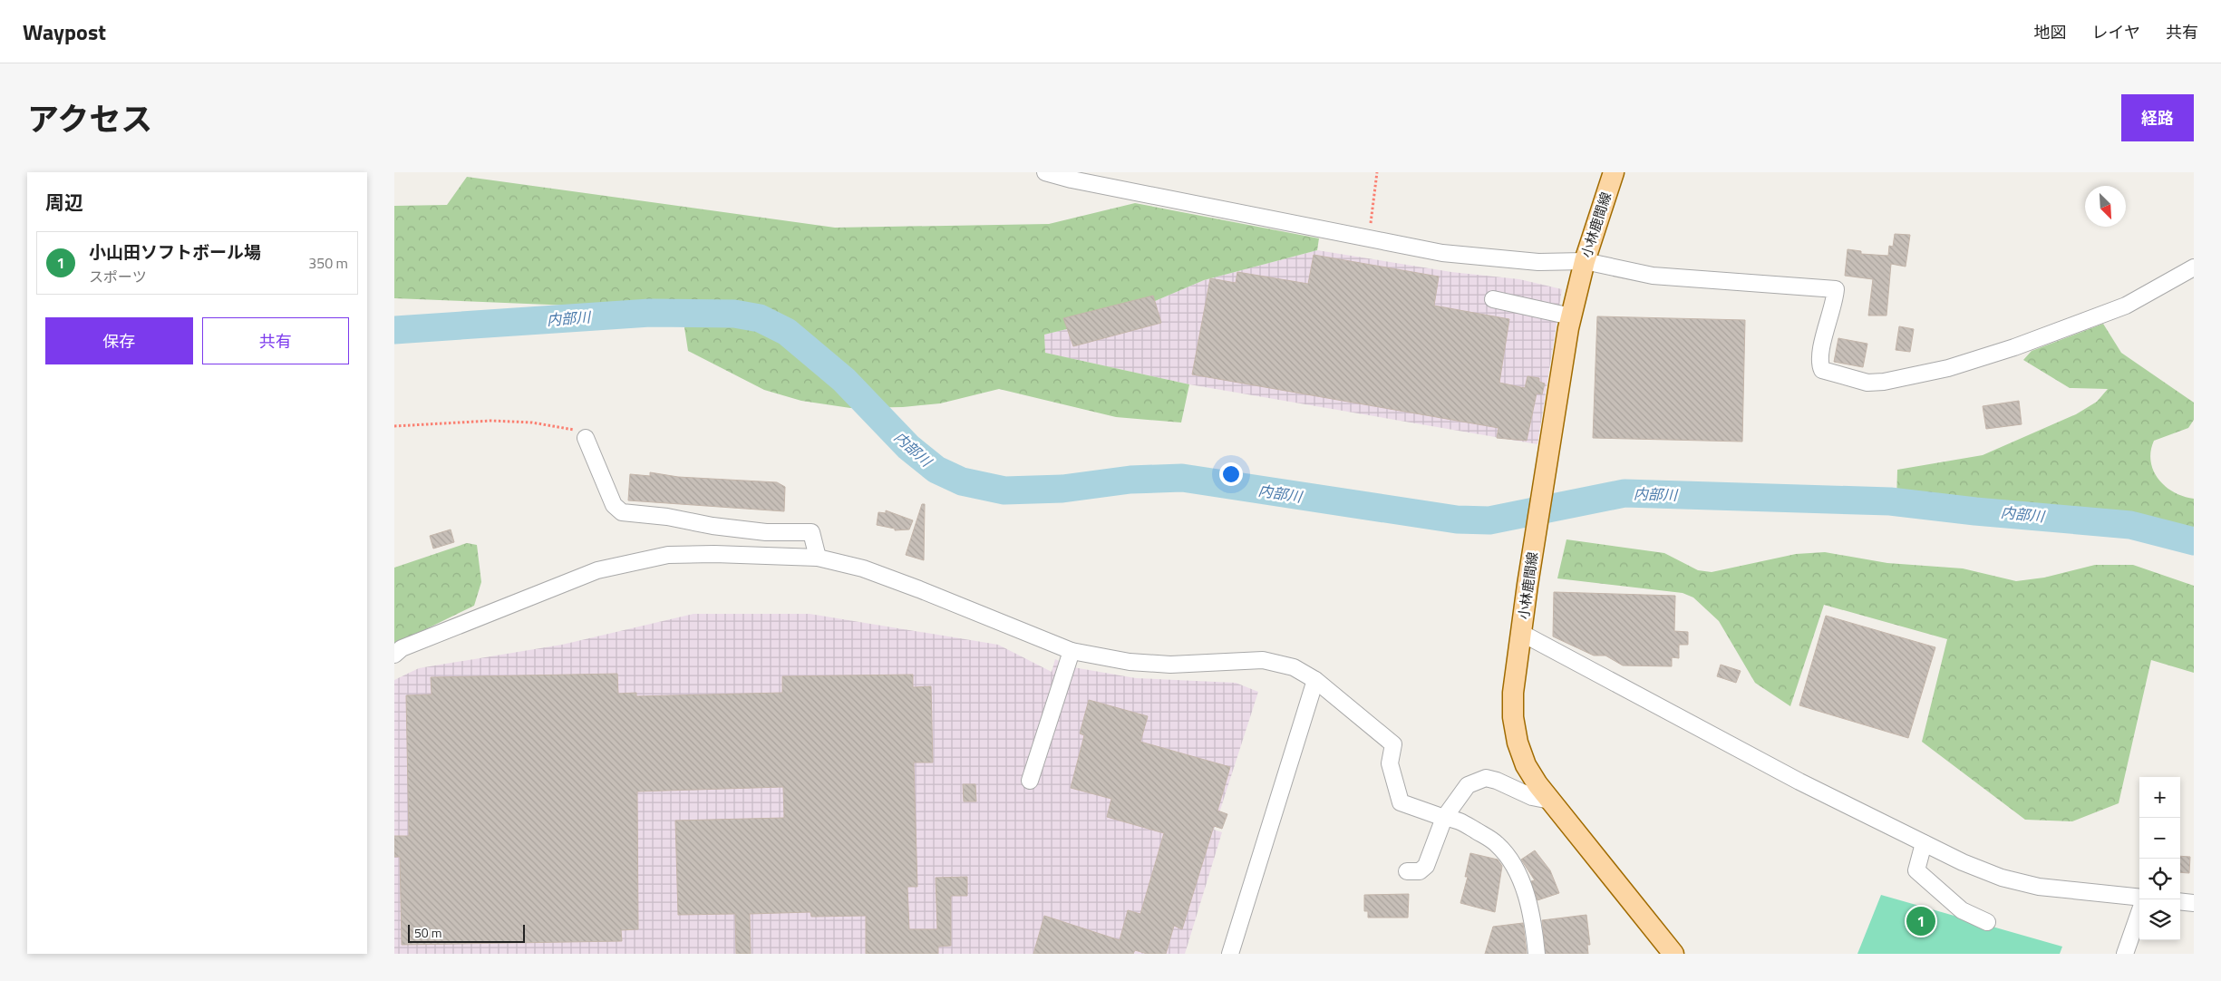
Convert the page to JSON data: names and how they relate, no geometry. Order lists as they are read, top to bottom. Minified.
{"streets":{"main road":["小林鹿間線"]},"water":["内部川"],"scale_bar":"50 m","north":"bottom right","page":{"header":"Waypost","nav":["地図","レイヤ","共有"],"title":"アクセス","buttons":["経路",["保存","共有"]],"heading":"周辺","list":[{"mark":"1","name":"小山田ソフトボール場","note":"スポーツ","value":"350 m"}],"map_buttons":["+","−"],"pins":"1","scale":"50 m"}}
